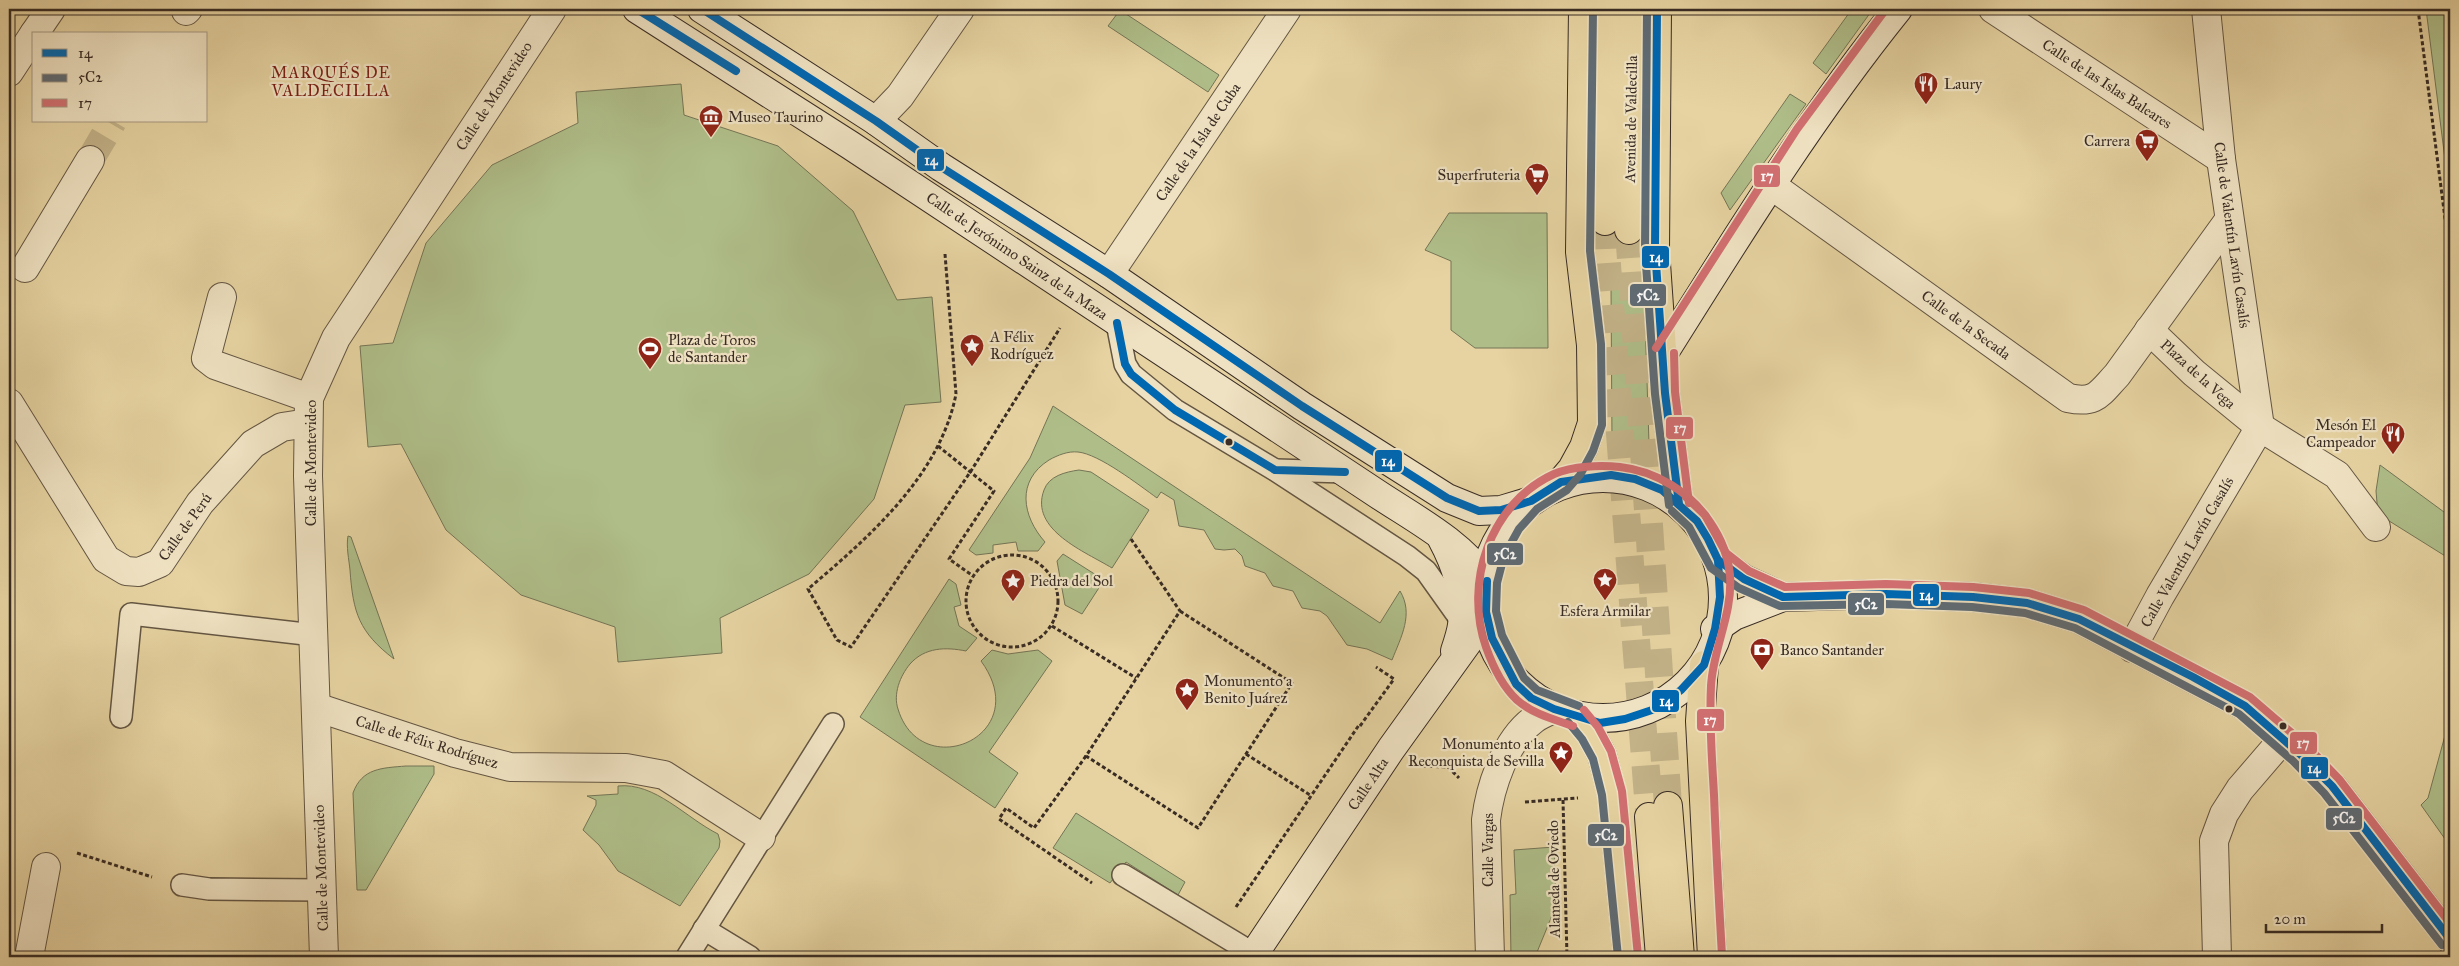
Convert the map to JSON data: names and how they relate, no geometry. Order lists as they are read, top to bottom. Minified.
{"streets":{"main road":["Avenida de Valdecilla"],"street":["Calle de las Islas Baleares","Calle de Montevideo","Calle de la Isla de Cuba","Calle de Valentín Lavín Casalís","Calle de Jerónimo Sainz de la Maza","Calle de la Secada","Plaza de la Vega","Calle de Perú","Calle Valentín Lavín Casalís","Calle de Félix Rodríguez","Calle Alta","Calle Vargas"],"path":["Alameda de Oviedo"]},"crossings":[["Calle de las Islas Baleares","Calle de Valentín Lavín Casalís"],["Calle de Montevideo","Calle de Perú"],["Calle de Montevideo","Calle de Félix Rodríguez"],["Calle de la Isla de Cuba","Calle de Jerónimo Sainz de la Maza"],["Calle de Valentín Lavín Casalís","Plaza de la Vega"],["Calle de Valentín Lavín Casalís","Calle Valentín Lavín Casalís"],["Calle de la Secada","Plaza de la Vega"],["Plaza de la Vega","Calle Valentín Lavín Casalís"]],"districts":["MARQUÉS DE VALDECILLA"],"places":{"restaurant":["Laury","Mesón El Campeador"],"museum":["Museo Taurino"],"supermarket":["Carrera","Superfruteria"],"place":["A Félix Rodríguez","Esfera Armilar","Piedra del Sol","Monumento a Benito Juárez","Monumento a la Reconquista de Sevilla"],"sports":["Plaza de Toros de Santander"],"bank":["Banco Santander"]},"lines":["transit line 14","transit line 5C2","transit line 17"],"legend":["14","5C2","17"],"scale_bar":"20 m"}
